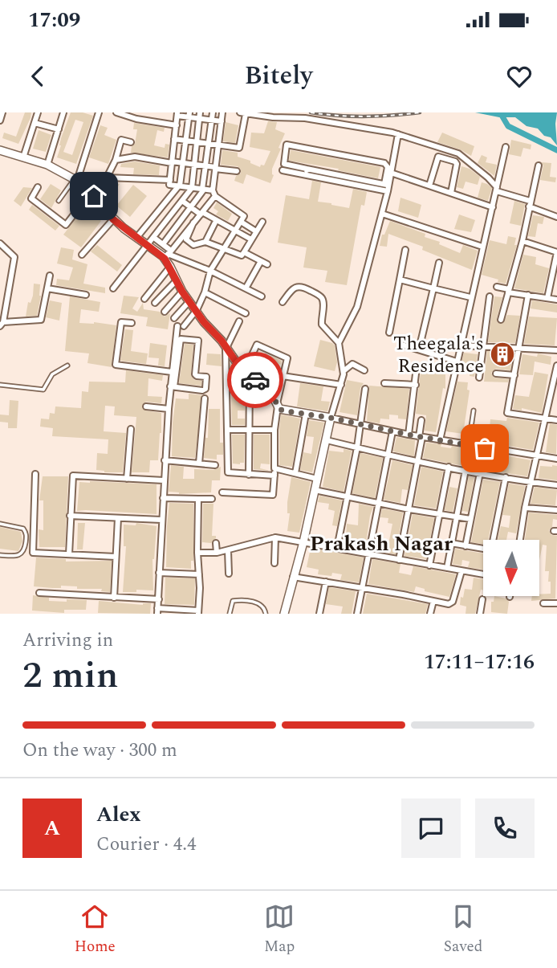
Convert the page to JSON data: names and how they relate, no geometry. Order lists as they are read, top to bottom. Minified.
{"districts":["Prakash Nagar"],"places":{"building":["Theegala's Residence"]},"north":"bottom","page":{"status":"17:09","header":"Bitely","heading":["2 min","Arriving in","17:11–17:16"],"panel":["Alex","Courier · 4.4"],"bar":"On the way · 300 m","round":"A","tabs":["Home","Map","Saved"]}}
